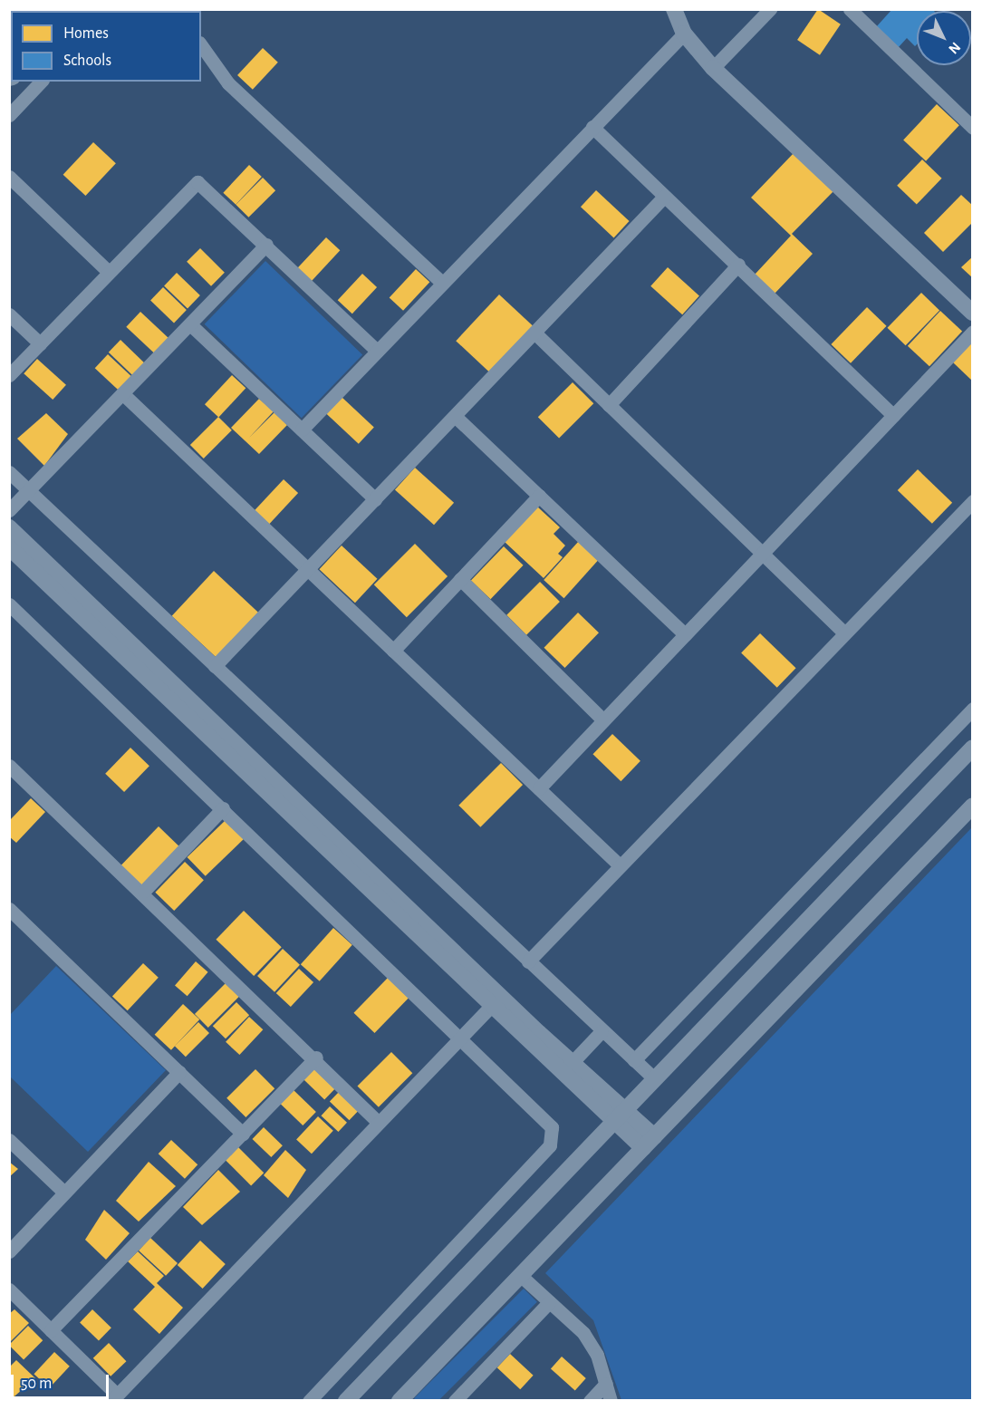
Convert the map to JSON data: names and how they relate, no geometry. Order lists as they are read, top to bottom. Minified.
{"legend":["Homes","Schools"],"scale_bar":"50 m","north":"bottom right"}
